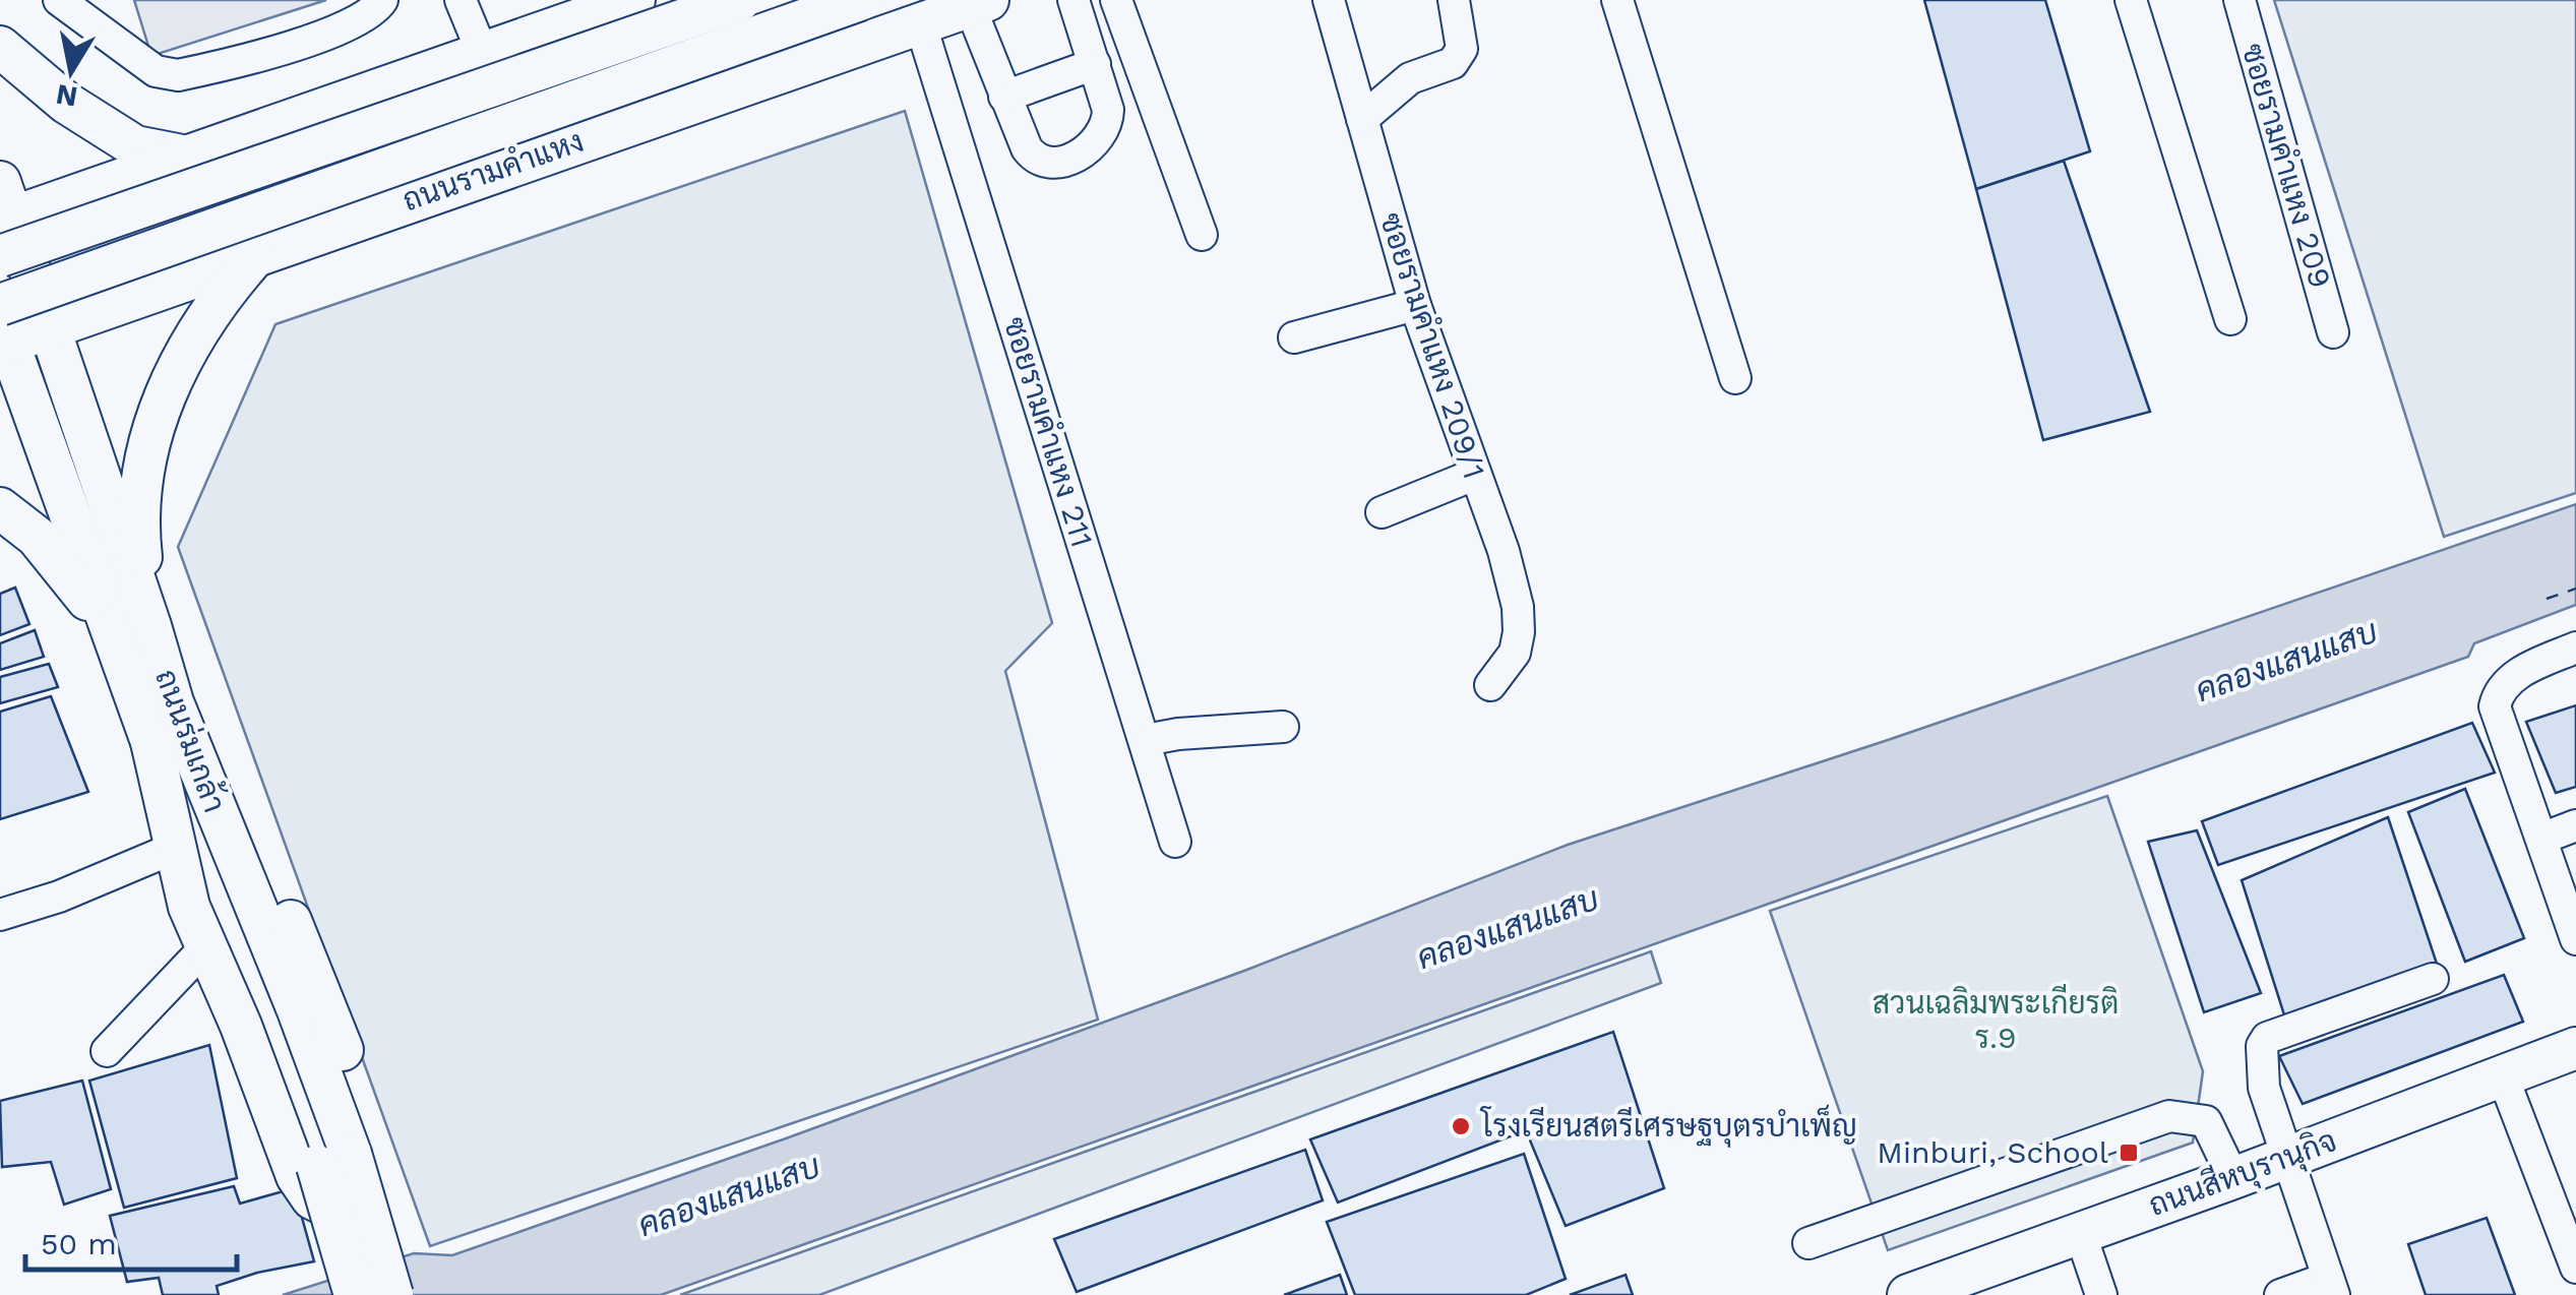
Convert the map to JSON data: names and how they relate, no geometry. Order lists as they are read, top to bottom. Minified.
{"streets":{"main road":["ถนนรามคำแหง","ถนนร่มเกล้า","ถนนสีหบุรานุกิจ"],"street":["ซอยรามคำแหง 209","ซอยรามคำแหง 209/1","ซอยรามคำแหง 211"]},"crossings":[["ถนนรามคำแหง","ซอยรามคำแหง 211"],["ถนนรามคำแหง","ถนนร่มเกล้า"]],"water":["คลองแสนแสบ"],"parks":["สวนเฉลิมพระเกียรติ ร.9"],"places":{"other":["โรงเรียนสตรีเศรษฐบุตรบำเพ็ญ"],"transit":["Minburi, School"]},"scale_bar":"50 m","north":"bottom"}
